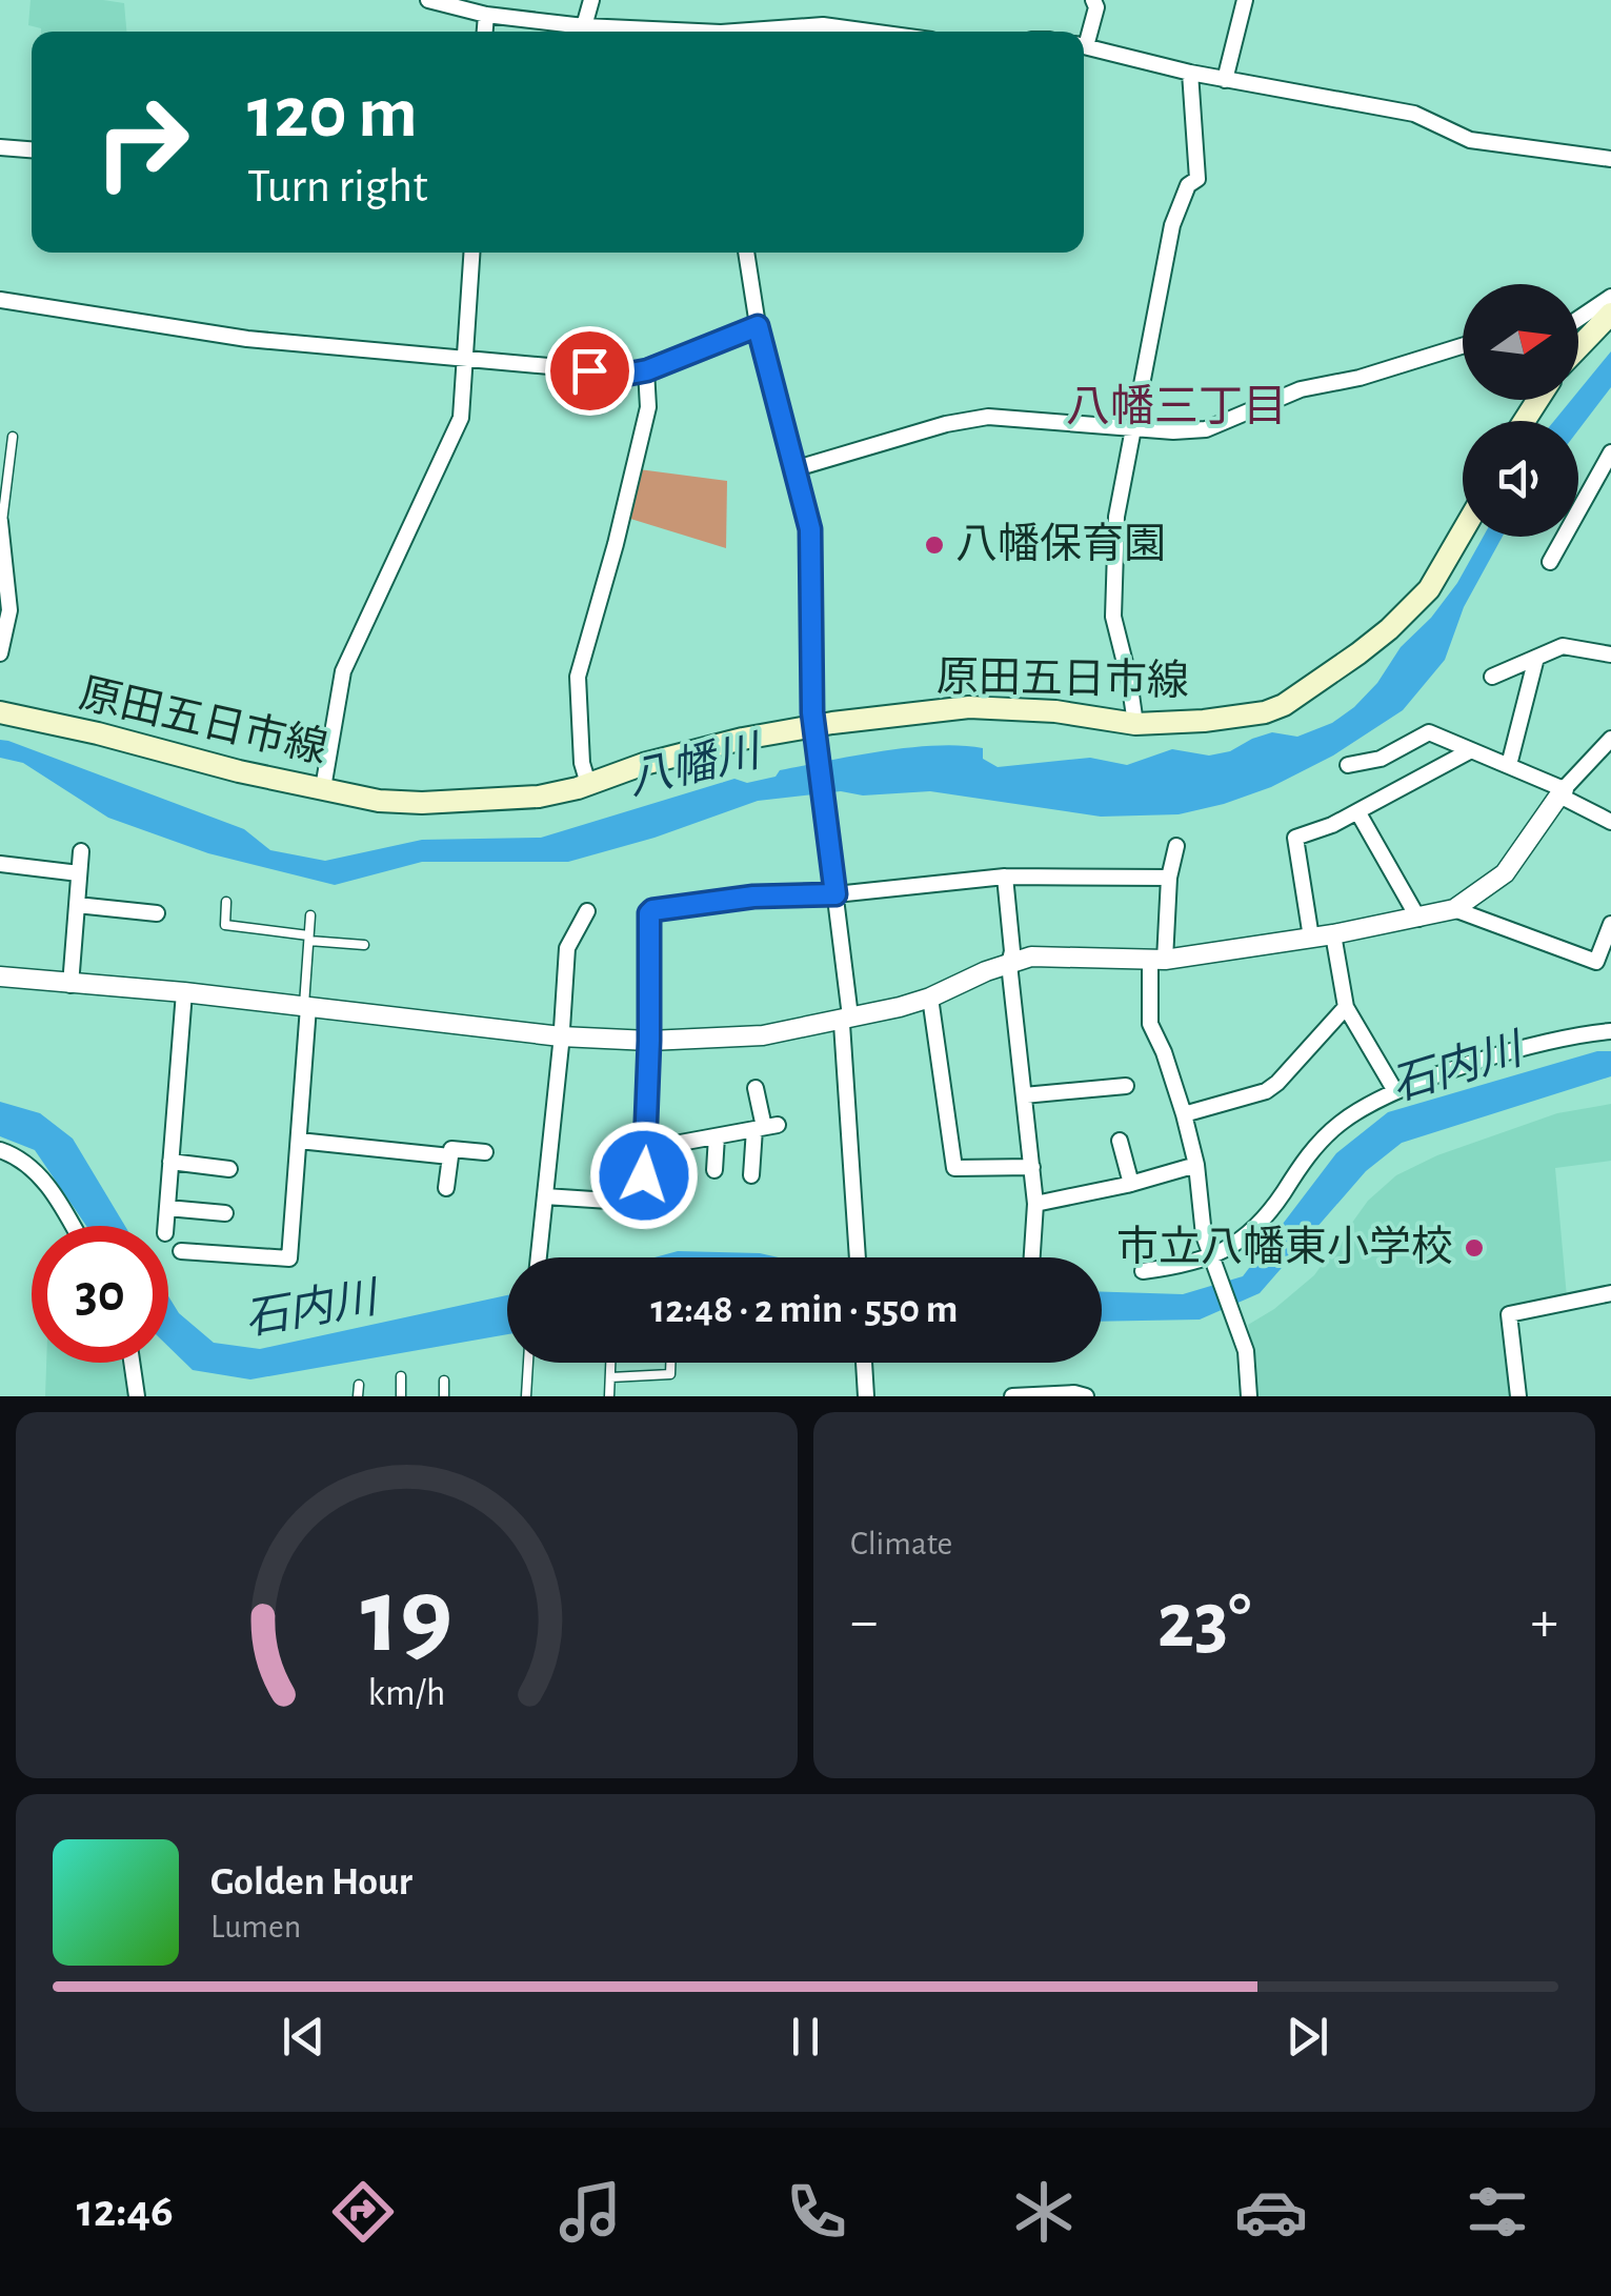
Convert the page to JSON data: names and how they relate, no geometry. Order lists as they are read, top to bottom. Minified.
{"streets":{"main road":["原田五日市線"]},"districts":["八幡三丁目"],"water":["八幡川","石内川"],"places":["八幡保育園","市立八幡東小学校"],"north":"right","page":{"turn":["120 m","Turn right"],"limit":"30","trip":"12:48 · 2 min · 550 m","tile":"Climate","heat":["−","23°","+"],"song":["Golden Hour","Lumen"],"tabs":"12:46","gauge":["19","km/h"]}}
